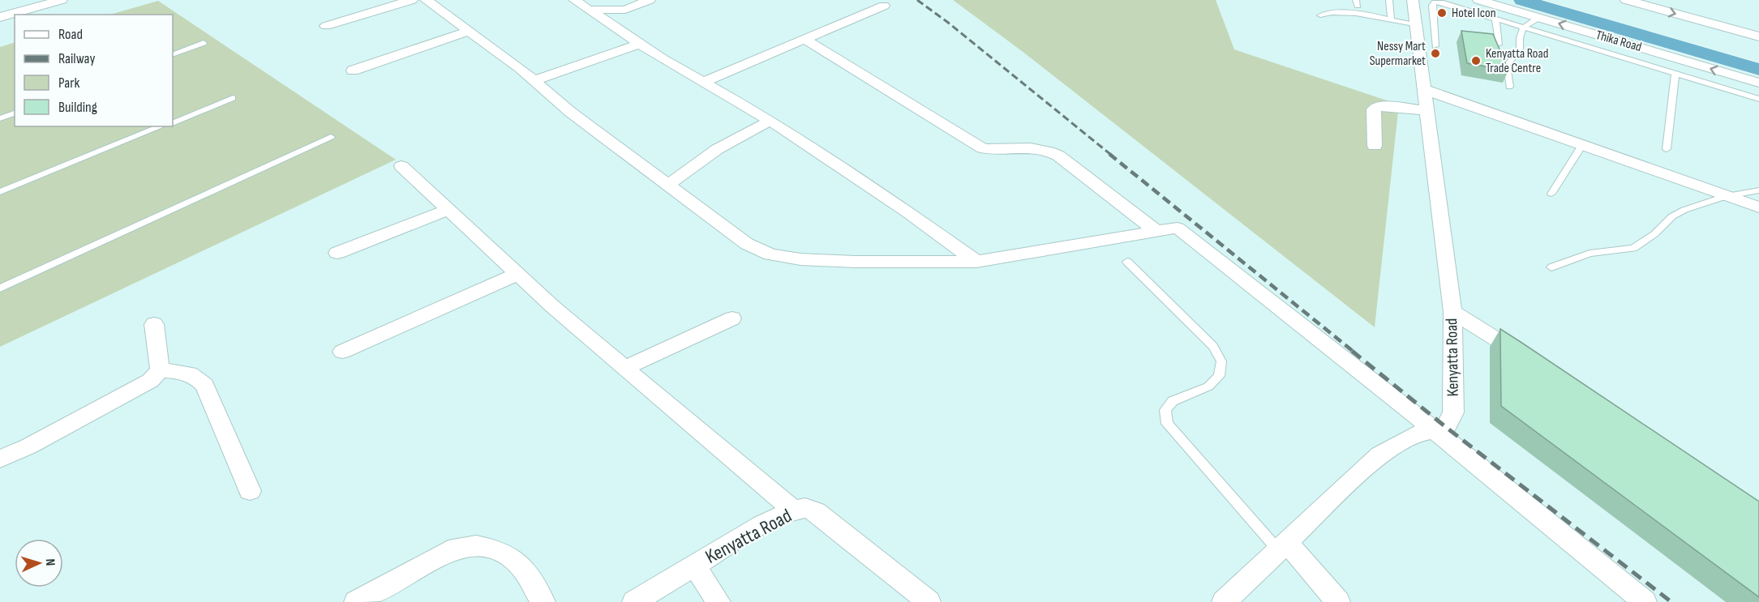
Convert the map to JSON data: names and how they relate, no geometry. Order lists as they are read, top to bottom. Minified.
{"streets":{"highway":["Thika Road"],"street":["Kenyatta Road"]},"places":["Hotel Icon","Nessy Mart Supermarket","Kenyatta Road Trade Centre"],"legend":["Road","Railway","Park","Building"],"north":"right"}
